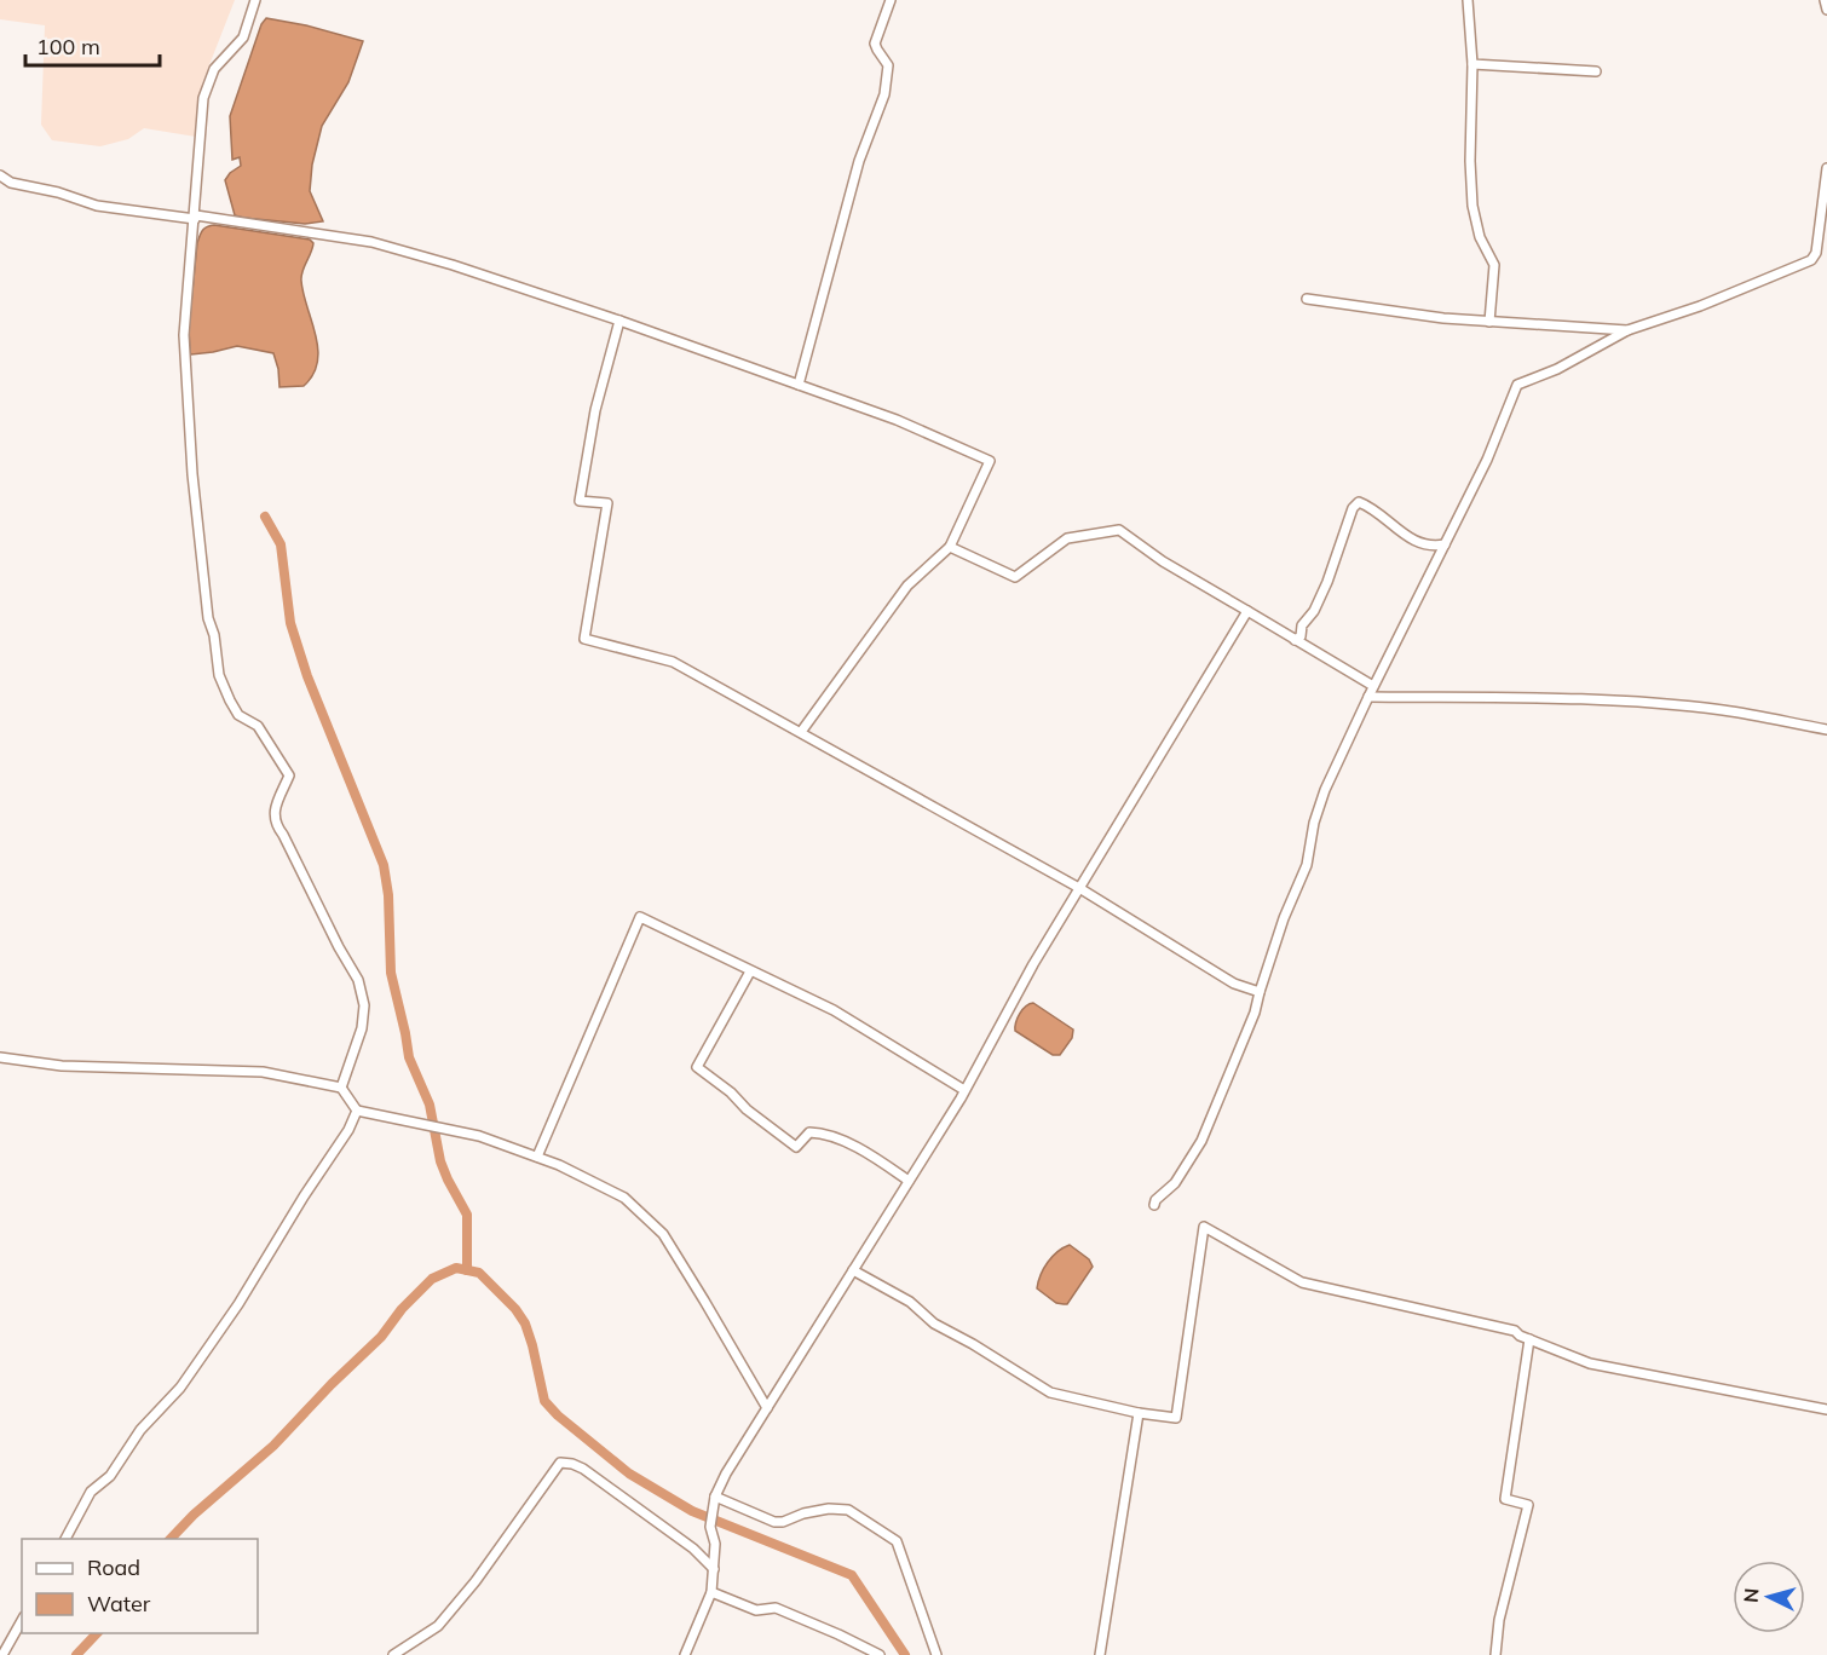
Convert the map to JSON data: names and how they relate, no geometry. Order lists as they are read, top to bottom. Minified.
{"legend":["Road","Water"],"scale_bar":"100 m","north":"left"}
